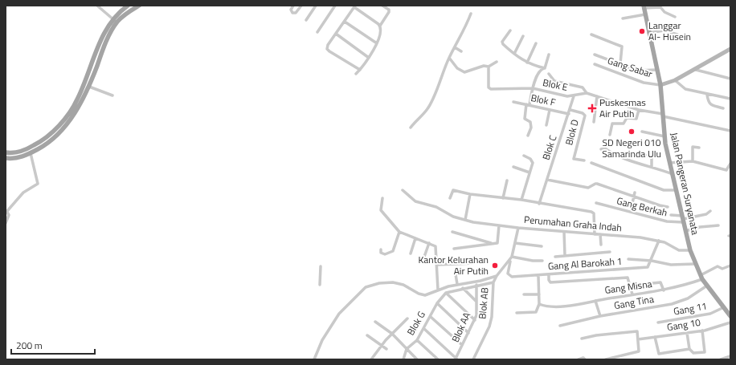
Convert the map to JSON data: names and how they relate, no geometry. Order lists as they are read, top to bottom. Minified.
{"streets":{"main road":["Jalan Pangeran Suryanata"],"street":["Gang Sabar","Blok E","Blok F","Blok D","Blok C","Gang Berkah","Perumahan Graha Indah","Gang Al Barokah 1","Gang Misna","Gang Tina","Blok AB","Gang 11","Blok G","Gang 10","Blok AA"]},"crossings":[["Gang Sabar","Jalan Pangeran Suryanata"],["Blok E","Blok C"],["Blok F","Blok C"],["Blok D","Blok C"],["Jalan Pangeran Suryanata","Gang Berkah"],["Jalan Pangeran Suryanata","Perumahan Graha Indah"],["Jalan Pangeran Suryanata","Gang Misna"],["Jalan Pangeran Suryanata","Gang Tina"],["Jalan Pangeran Suryanata","Gang 11"],["Perumahan Graha Indah","Gang Al Barokah 1"],["Perumahan Graha Indah","Blok AB"]],"places":{"other":["Langgar Al- Husein","SD Negeri 010 Samarinda Ulu","Kantor Kelurahan Air Putih"],"health":["Puskesmas Air Putih"]},"scale_bar":"200 m"}
